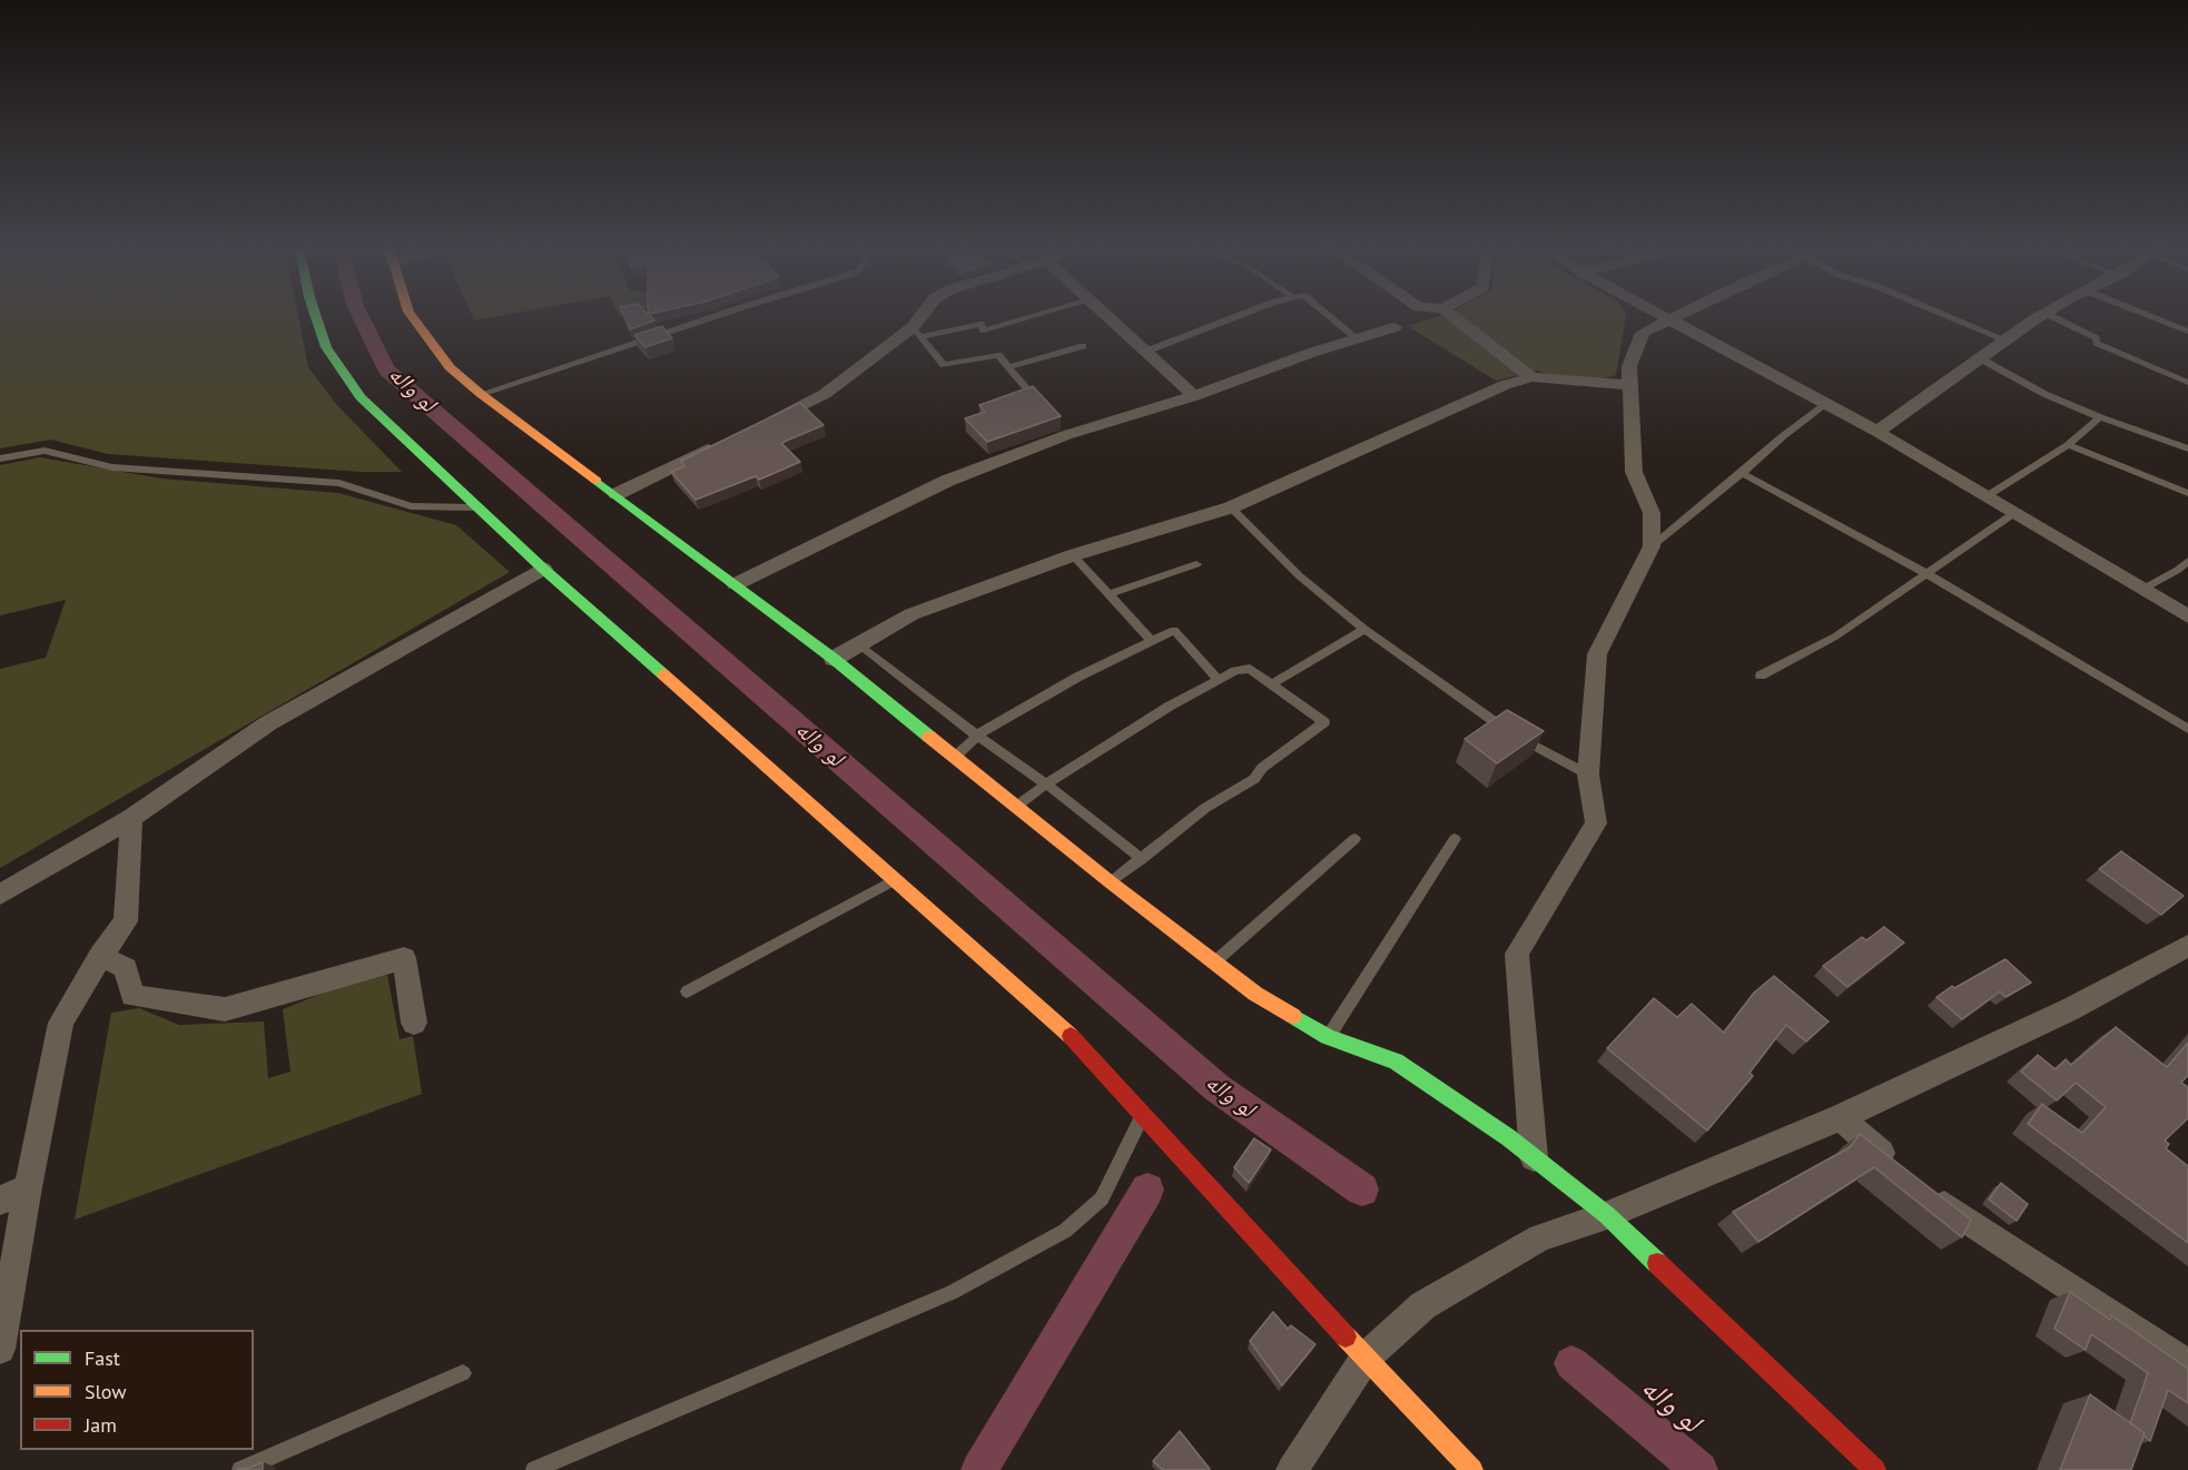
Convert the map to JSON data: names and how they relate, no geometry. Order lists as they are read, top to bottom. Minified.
{"water":["لو واله"],"legend":["Fast","Slow","Jam"]}
